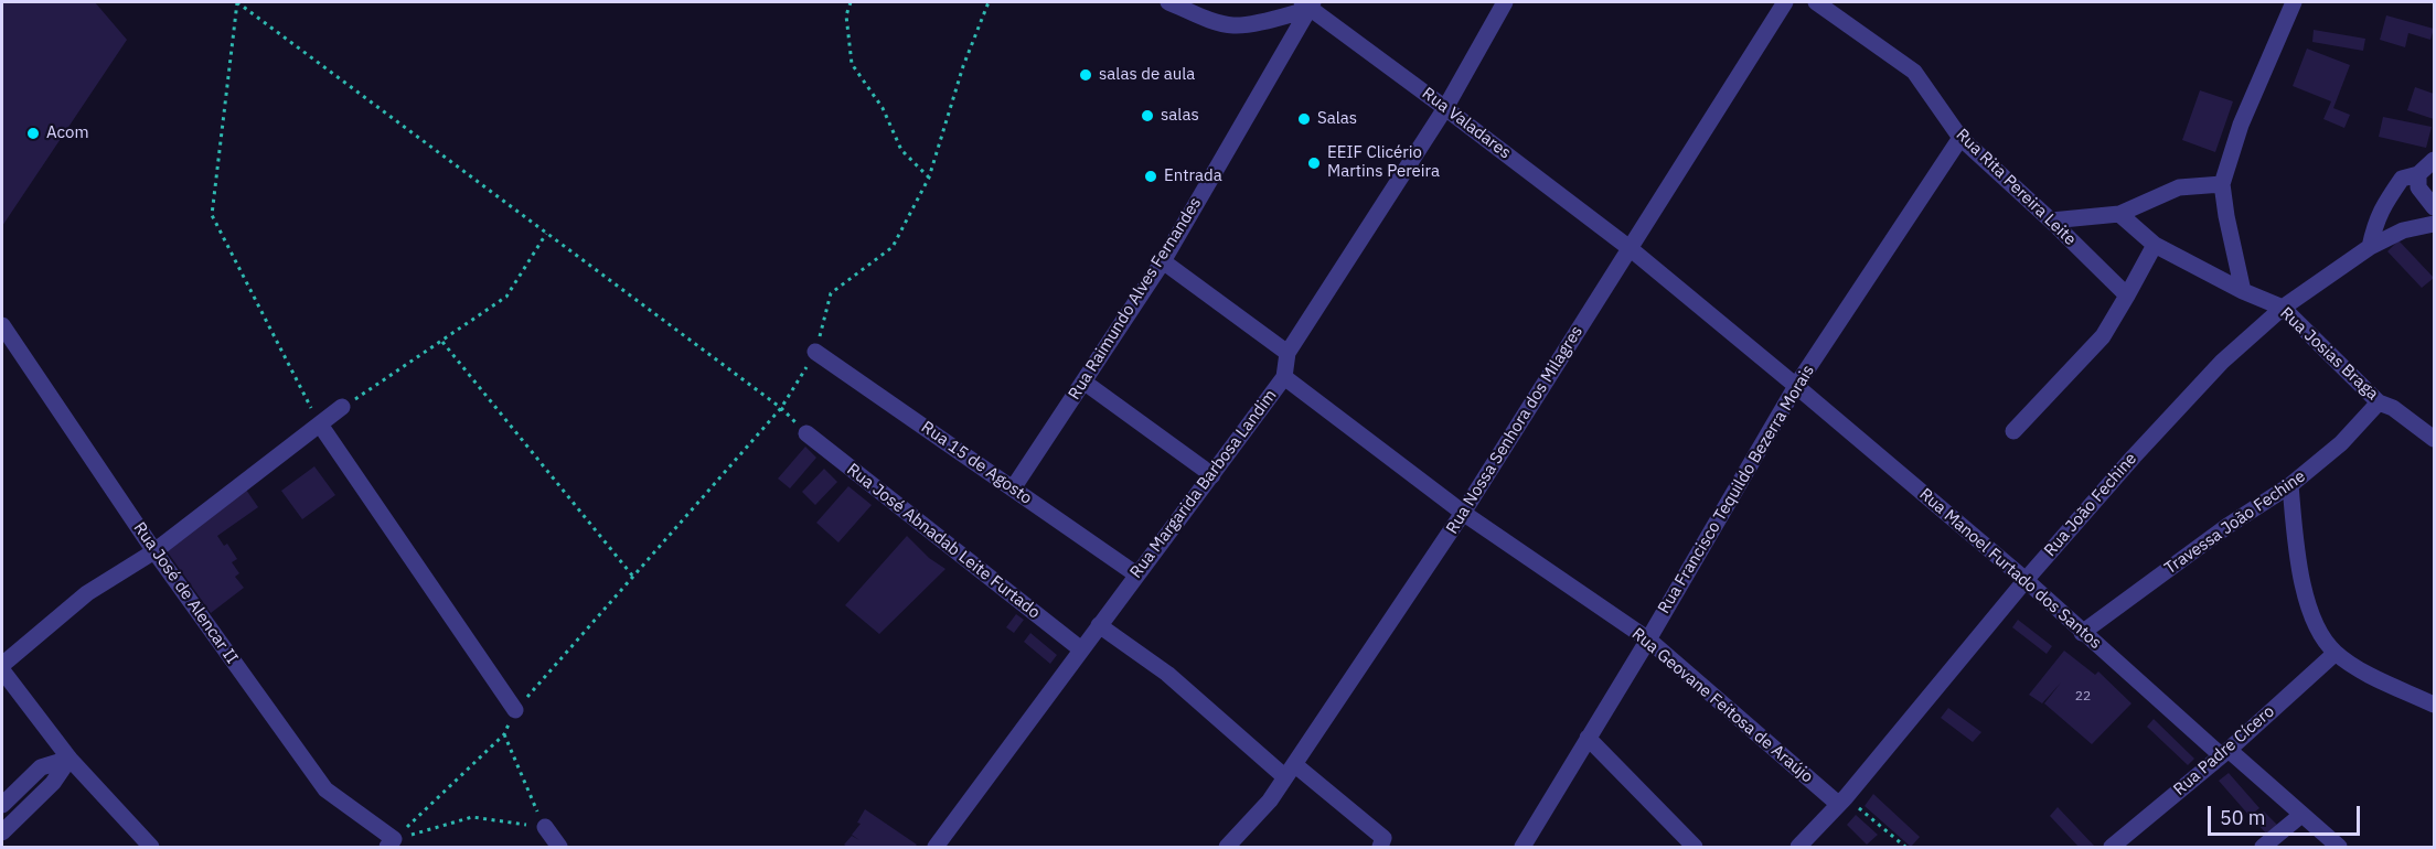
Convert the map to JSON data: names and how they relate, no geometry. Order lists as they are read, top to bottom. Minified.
{"streets":{"street":["Rua Valadares","Rua Rita Pereira Leite","Rua Raimundo Alves Fernandes","Rua Josias Braga","Rua Nossa Senhora dos Milagres","Rua 15 de Agosto","Rua Margarida Barbosa Landim","Rua Francisco Tequildo Bezerra Morais","Rua João Fechine","Travessa João Fechine","Rua José Abnadab Leite Furtado","Rua Manoel Furtado dos Santos","Rua José de Alencar II","Rua Geovane Feitosa de Araújo","Rua Padre Cícero"]},"crossings":[["Rua Valadares","Rua Raimundo Alves Fernandes"],["Rua Valadares","Rua Nossa Senhora dos Milagres"],["Rua Valadares","Rua Margarida Barbosa Landim"],["Rua Valadares","Rua Francisco Tequildo Bezerra Morais"],["Rua Valadares","Rua Manoel Furtado dos Santos"],["Rua Rita Pereira Leite","Rua Francisco Tequildo Bezerra Morais"],["Rua Raimundo Alves Fernandes","Rua 15 de Agosto"],["Rua Josias Braga","Rua João Fechine"],["Rua Josias Braga","Travessa João Fechine"],["Rua Nossa Senhora dos Milagres","Rua Geovane Feitosa de Araújo"],["Rua 15 de Agosto","Rua Margarida Barbosa Landim"],["Rua Margarida Barbosa Landim","Rua José Abnadab Leite Furtado"],["Rua Margarida Barbosa Landim","Rua Geovane Feitosa de Araújo"],["Rua Francisco Tequildo Bezerra Morais","Rua Manoel Furtado dos Santos"],["Rua Francisco Tequildo Bezerra Morais","Rua Geovane Feitosa de Araújo"],["Rua João Fechine","Rua Manoel Furtado dos Santos"],["Rua João Fechine","Rua Geovane Feitosa de Araújo"],["Travessa João Fechine","Rua Manoel Furtado dos Santos"],["Rua Manoel Furtado dos Santos","Rua Padre Cícero"]],"places":["salas de aula","salas","Salas","Acom","EEIF Clicério Martins Pereira","Entrada"],"house_numbers":["22"],"scale_bar":"50 m"}
